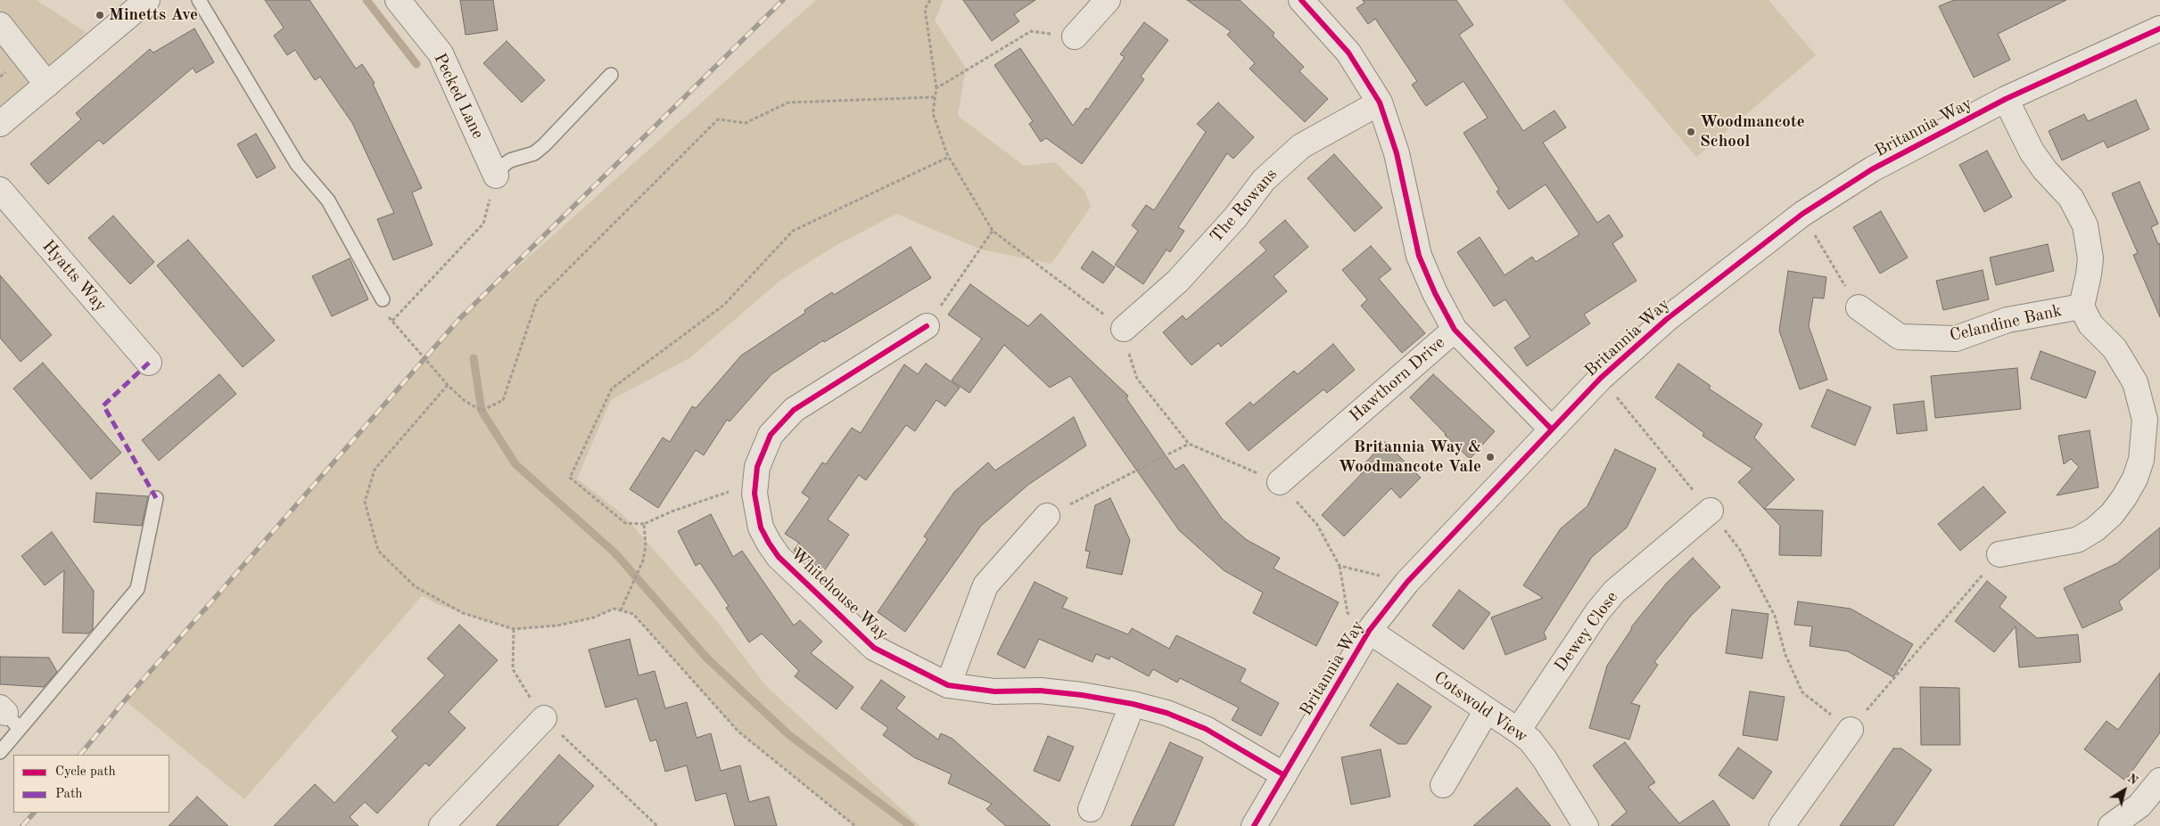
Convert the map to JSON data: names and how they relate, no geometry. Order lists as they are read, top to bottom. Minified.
{"streets":{"street":["Pecked Lane","Britannia Way","The Rowans","Hyatts Way","Celandine Bank","Hawthorn Drive","Whitehouse Way","Dewey Close","Cotswold View"]},"crossings":[["Britannia Way","Celandine Bank"],["Britannia Way","Whitehouse Way"],["Britannia Way","Cotswold View"],["Dewey Close","Cotswold View"]],"places":["Minetts Ave","Woodmancote School","Britannia Way & Woodmancote Vale"],"legend":["Cycle path","Path"],"north":"top right"}
